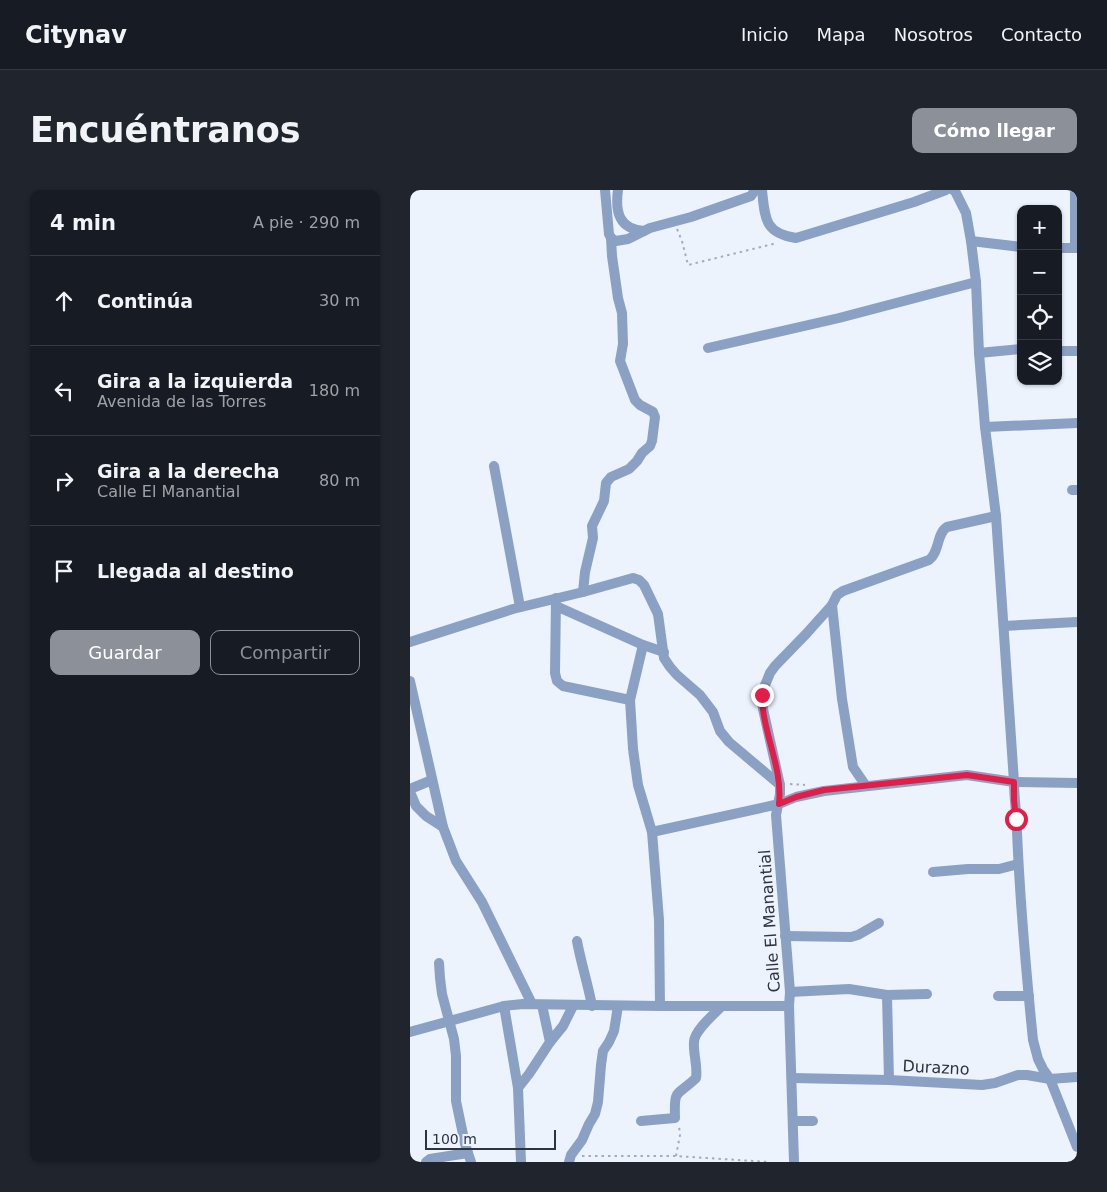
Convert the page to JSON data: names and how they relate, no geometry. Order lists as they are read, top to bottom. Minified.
{"streets":{"street":["Calle El Manantial","Durazno"]},"crossings":[["Calle El Manantial","Durazno"]],"scale_bar":"100 m","page":{"header":"Citynav","nav":["Inicio","Mapa","Nosotros","Contacto"],"buttons":["Cómo llegar",["Guardar","Compartir"]],"title":"Encuéntranos","heading":["4 min","A pie · 290 m"],"map_buttons":["+","−"],"list":[["Continúa","30 m"],["Gira a la izquierda","Avenida de las Torres","180 m"],["Gira a la derecha","Calle El Manantial","80 m"],"Llegada al destino"],"scale":"100 m"}}
